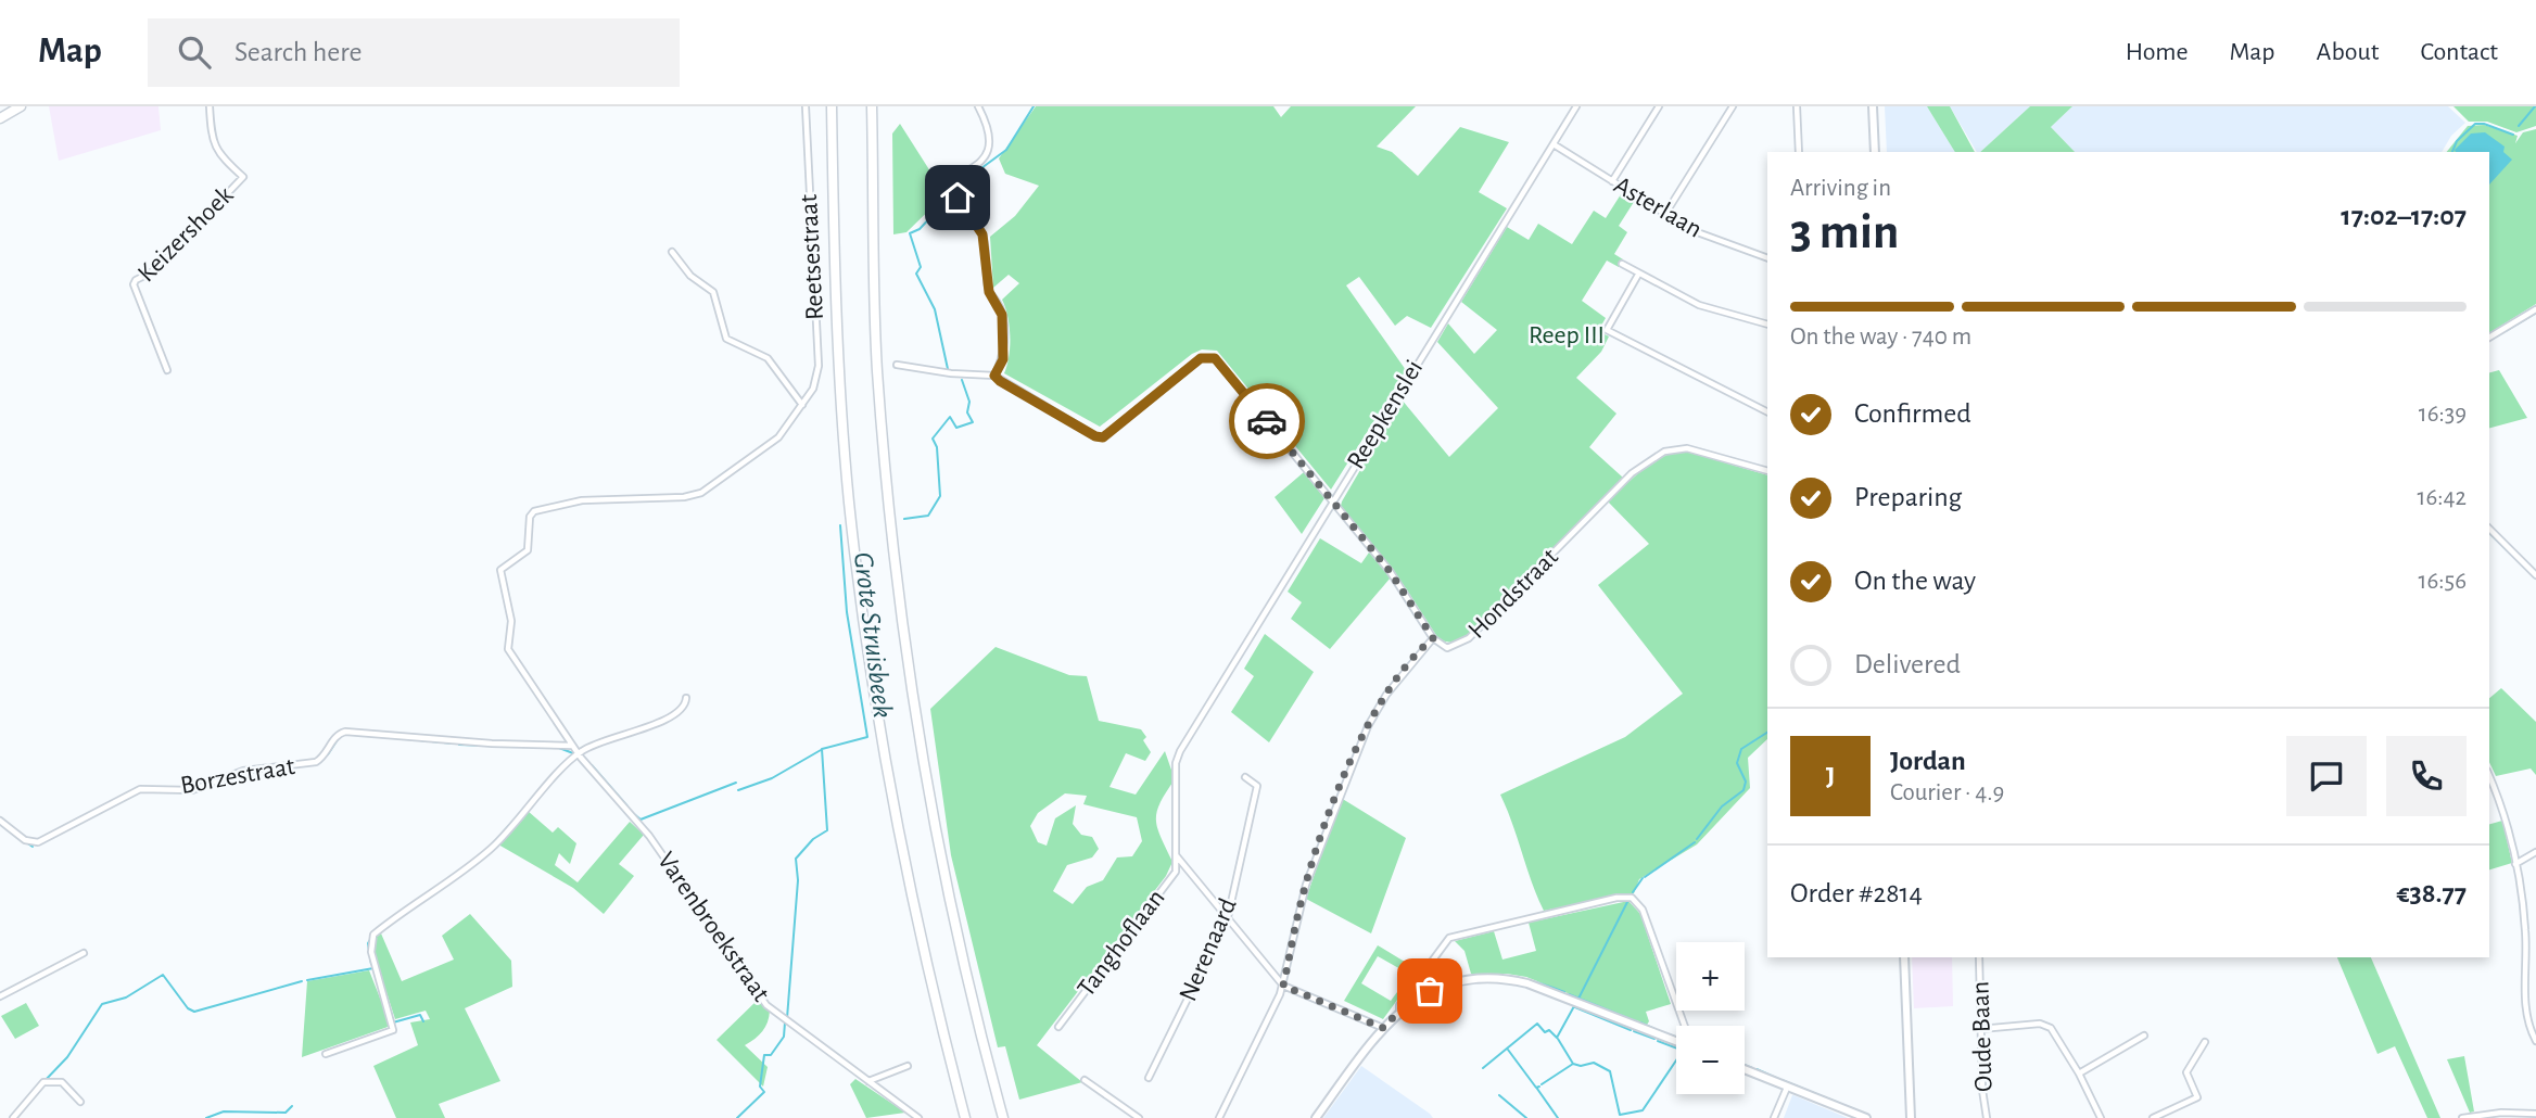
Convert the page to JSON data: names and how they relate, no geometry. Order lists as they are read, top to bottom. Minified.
{"streets":{"street":["Asterlaan","Keizershoek","Reetsestraat","Reepkenslei","Hondstraat","Borzestraat","Varenbroekstraat","Tanghoflaan","Nerenaard","Oude Baan"]},"crossings":[["Asterlaan","Reepkenslei"],["Reetsestraat","Borzestraat"],["Reetsestraat","Varenbroekstraat"],["Reepkenslei","Tanghoflaan"],["Borzestraat","Varenbroekstraat"]],"water":["Grote Struisbeek"],"parks":["Reep III"],"page":{"header":"Map","search":"Search here","nav":["Home","Map","About","Contact"],"heading":["3 min","Arriving in","17:02–17:07"],"panel":["Jordan","Courier · 4.9","Order #2814","€38.77"],"bar":"On the way · 740 m","list":[["Confirmed","16:39"],["Preparing","16:42"],["On the way","16:56"],"Delivered"],"round":"J","map_buttons":["+","−"]}}
